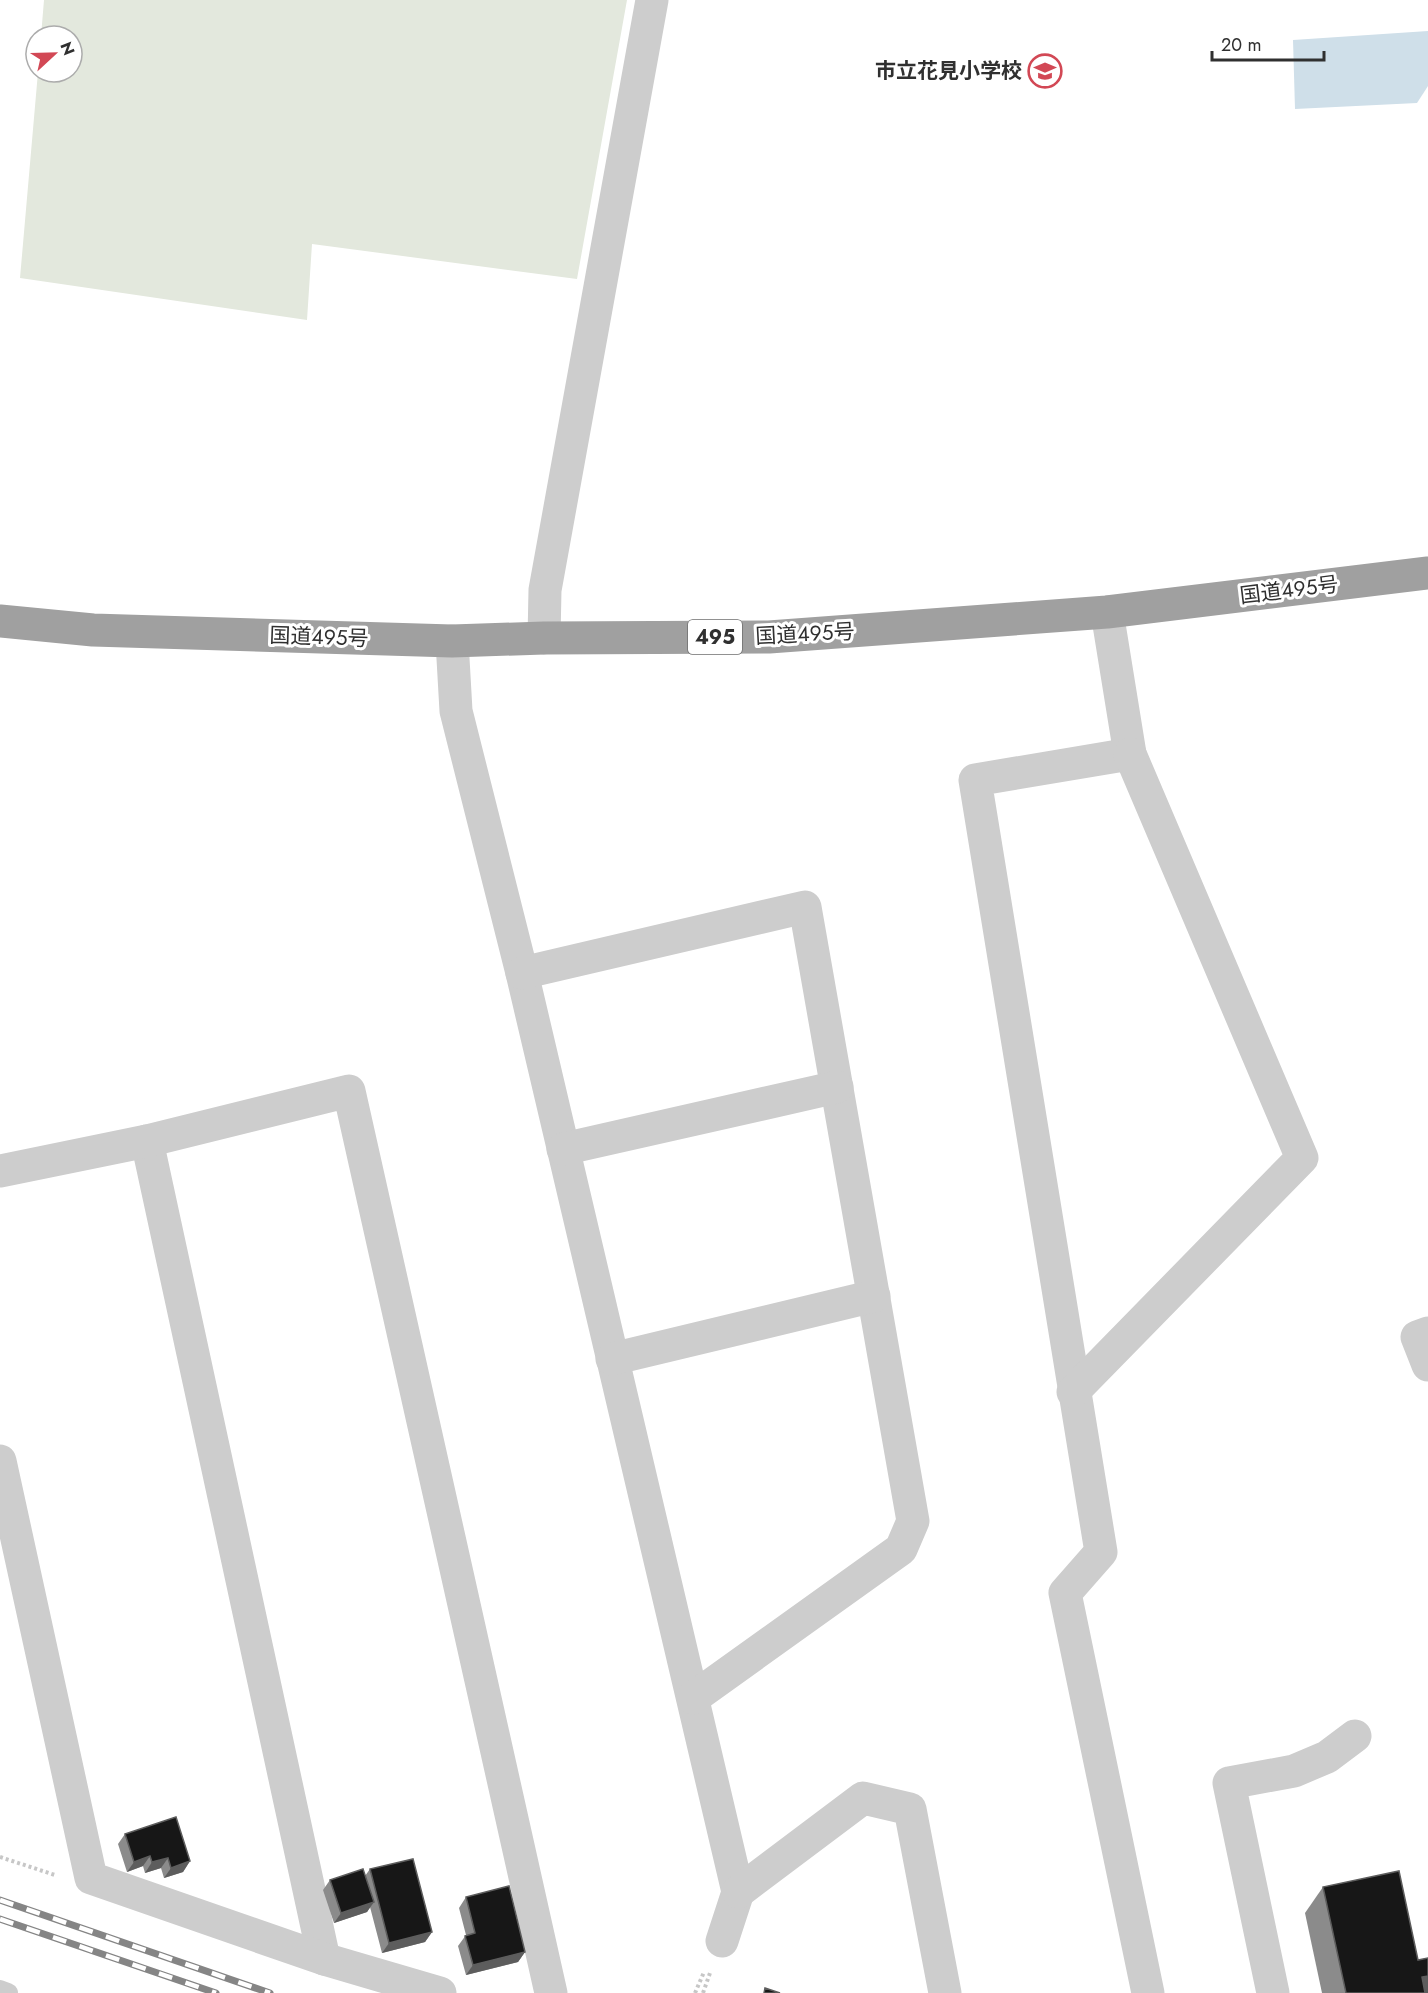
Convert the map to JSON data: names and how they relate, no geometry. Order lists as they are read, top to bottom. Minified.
{"streets":{"highway":["国道495号","495"]},"places":{"school or university":["市立花見小学校"]},"scale_bar":"20 m","north":"right"}
